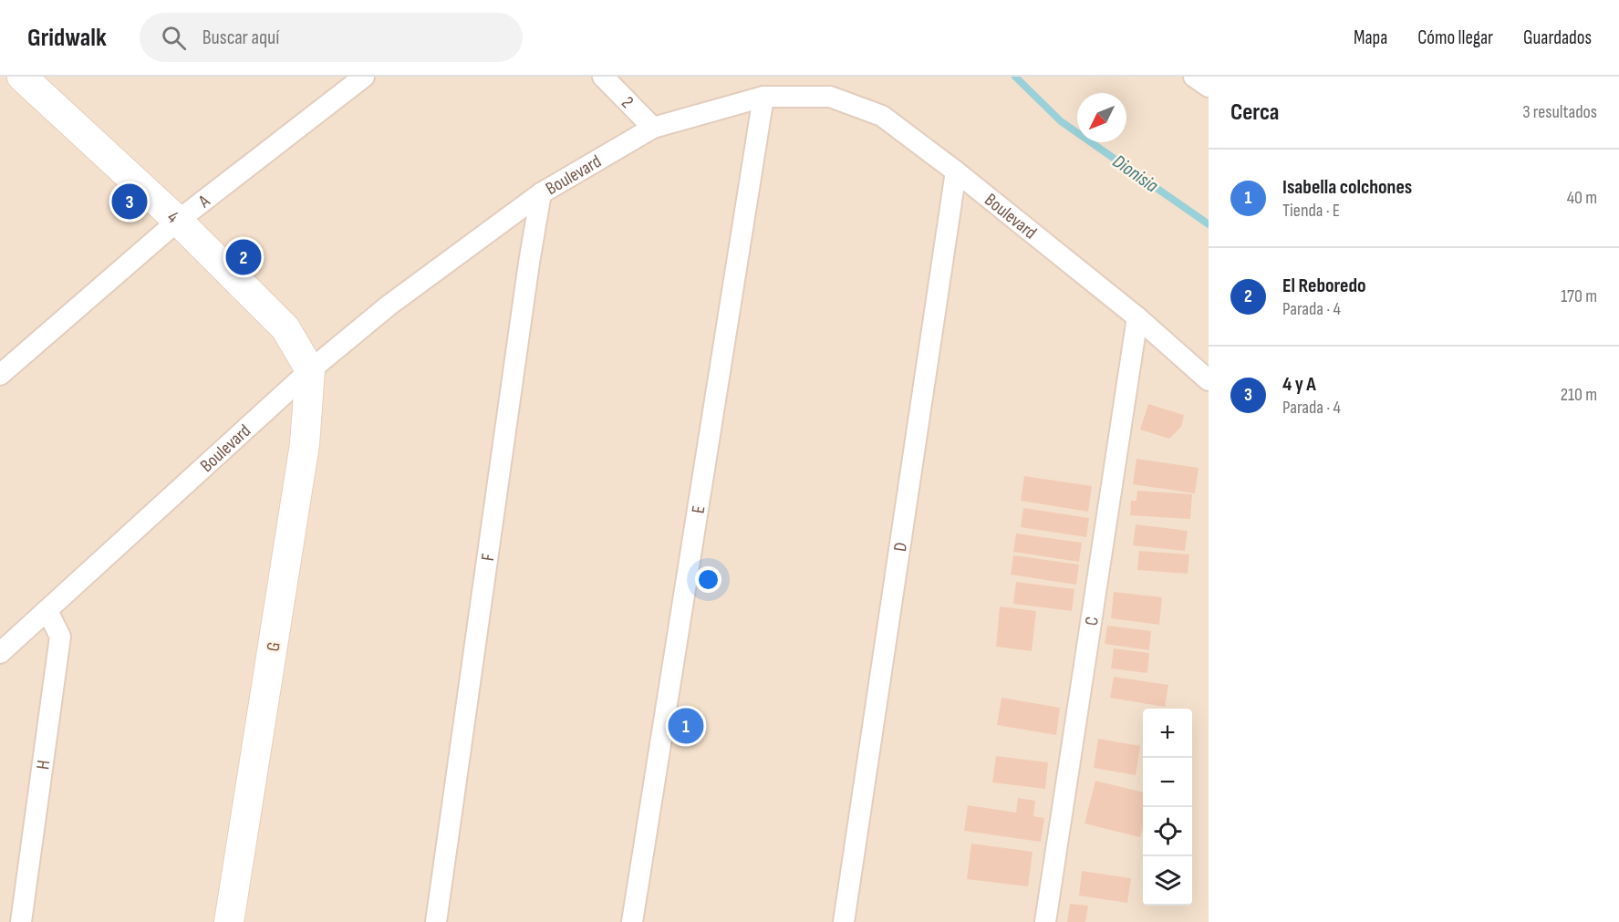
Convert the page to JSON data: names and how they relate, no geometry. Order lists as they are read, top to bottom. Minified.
{"streets":{"street":["2","Boulevard","A","4","E","D","F","C","G","H"]},"crossings":[["2","Boulevard"],["Boulevard","4"],["Boulevard","E"],["Boulevard","D"],["Boulevard","F"],["Boulevard","C"],["Boulevard","G"],["Boulevard","H"],["A","4"],["4","G"]],"water":["Dionisia"],"north":"bottom left","page":{"header":"Gridwalk","search":"Buscar aquí","nav":["Mapa","Cómo llegar","Guardados"],"heading":["Cerca","3 resultados"],"list":[{"mark":"1","name":"Isabella colchones","note":"Tienda · E","value":"40 m"},{"mark":"2","name":"El Reboredo","note":"Parada · 4","value":"170 m"},{"mark":"3","name":"4 y A","note":"Parada · 4","value":"210 m"}],"pins":["3","2","1"],"map_buttons":["+","−"]}}
